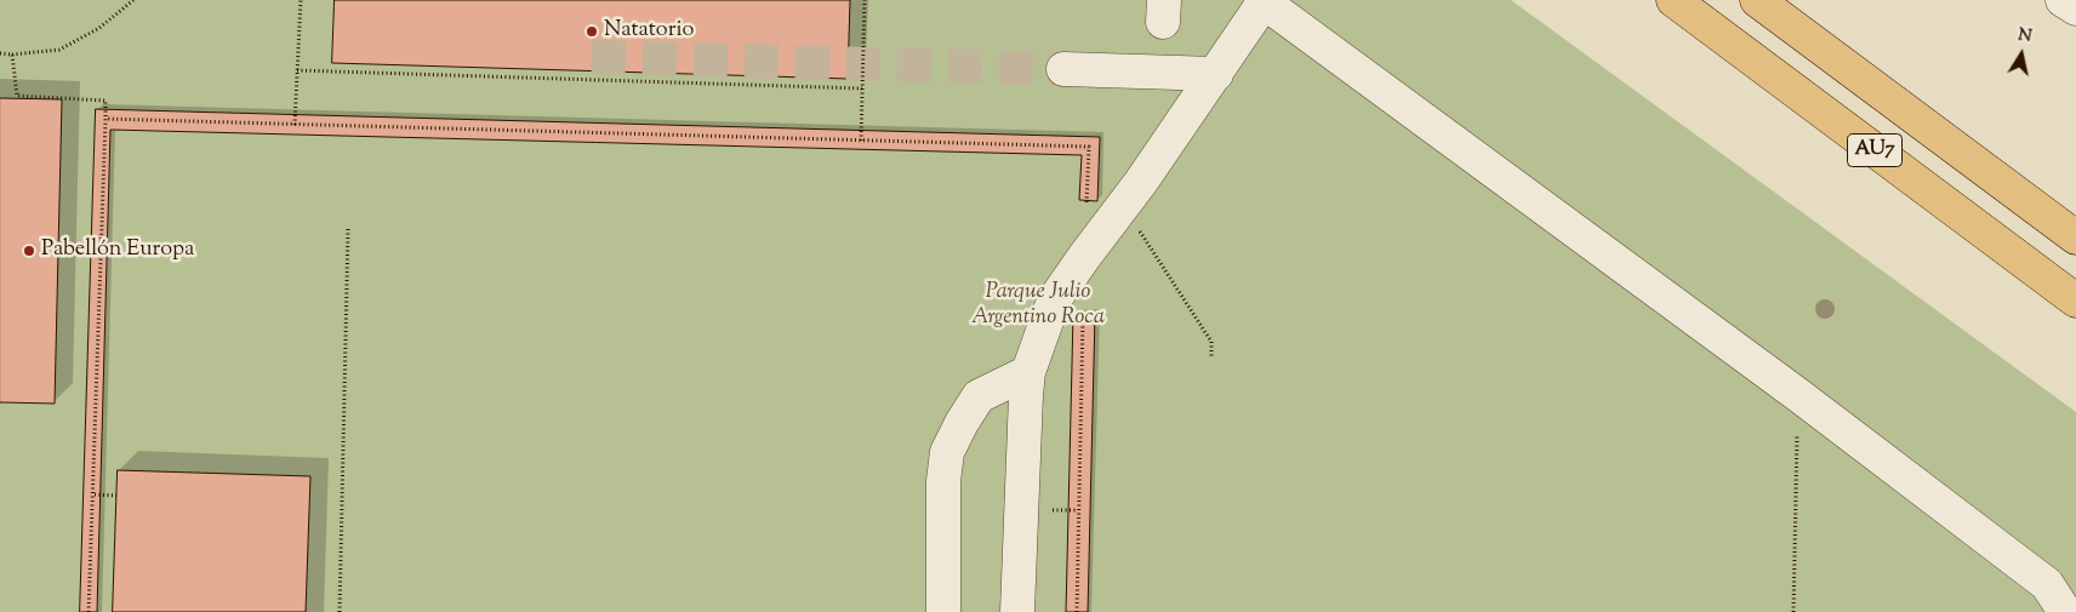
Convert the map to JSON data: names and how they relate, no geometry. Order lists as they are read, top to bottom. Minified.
{"streets":{"highway":["AU7"]},"parks":["Parque Julio Argentino Roca"],"places":["Natatorio","Pabellón Europa"],"north":"top"}
